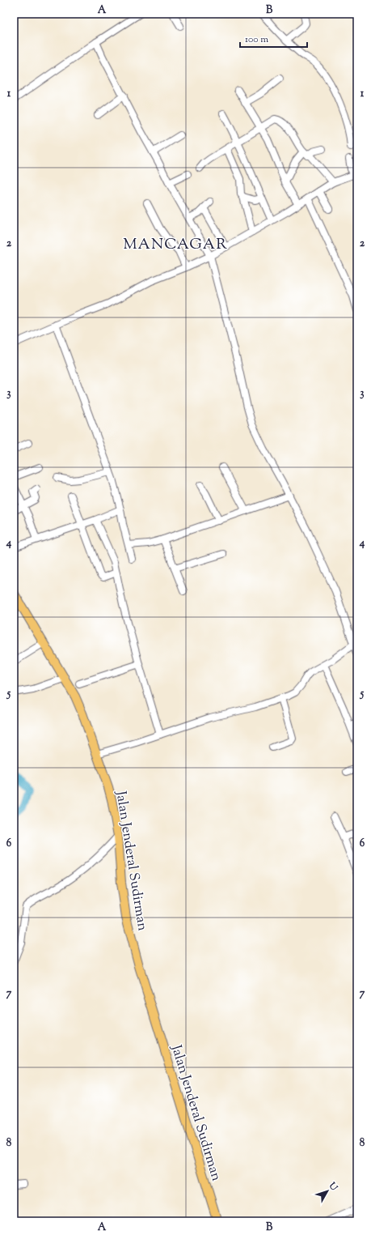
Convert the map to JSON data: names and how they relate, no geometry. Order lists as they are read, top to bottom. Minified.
{"streets":{"main road":["Jalan Jenderal Sudirman"]},"districts":["MANCAGAR"],"scale_bar":"100 m","north":"top right","grid":{"columns":["A","B"],"rows":["1","2","3","4","5","6","7","8"]}}
